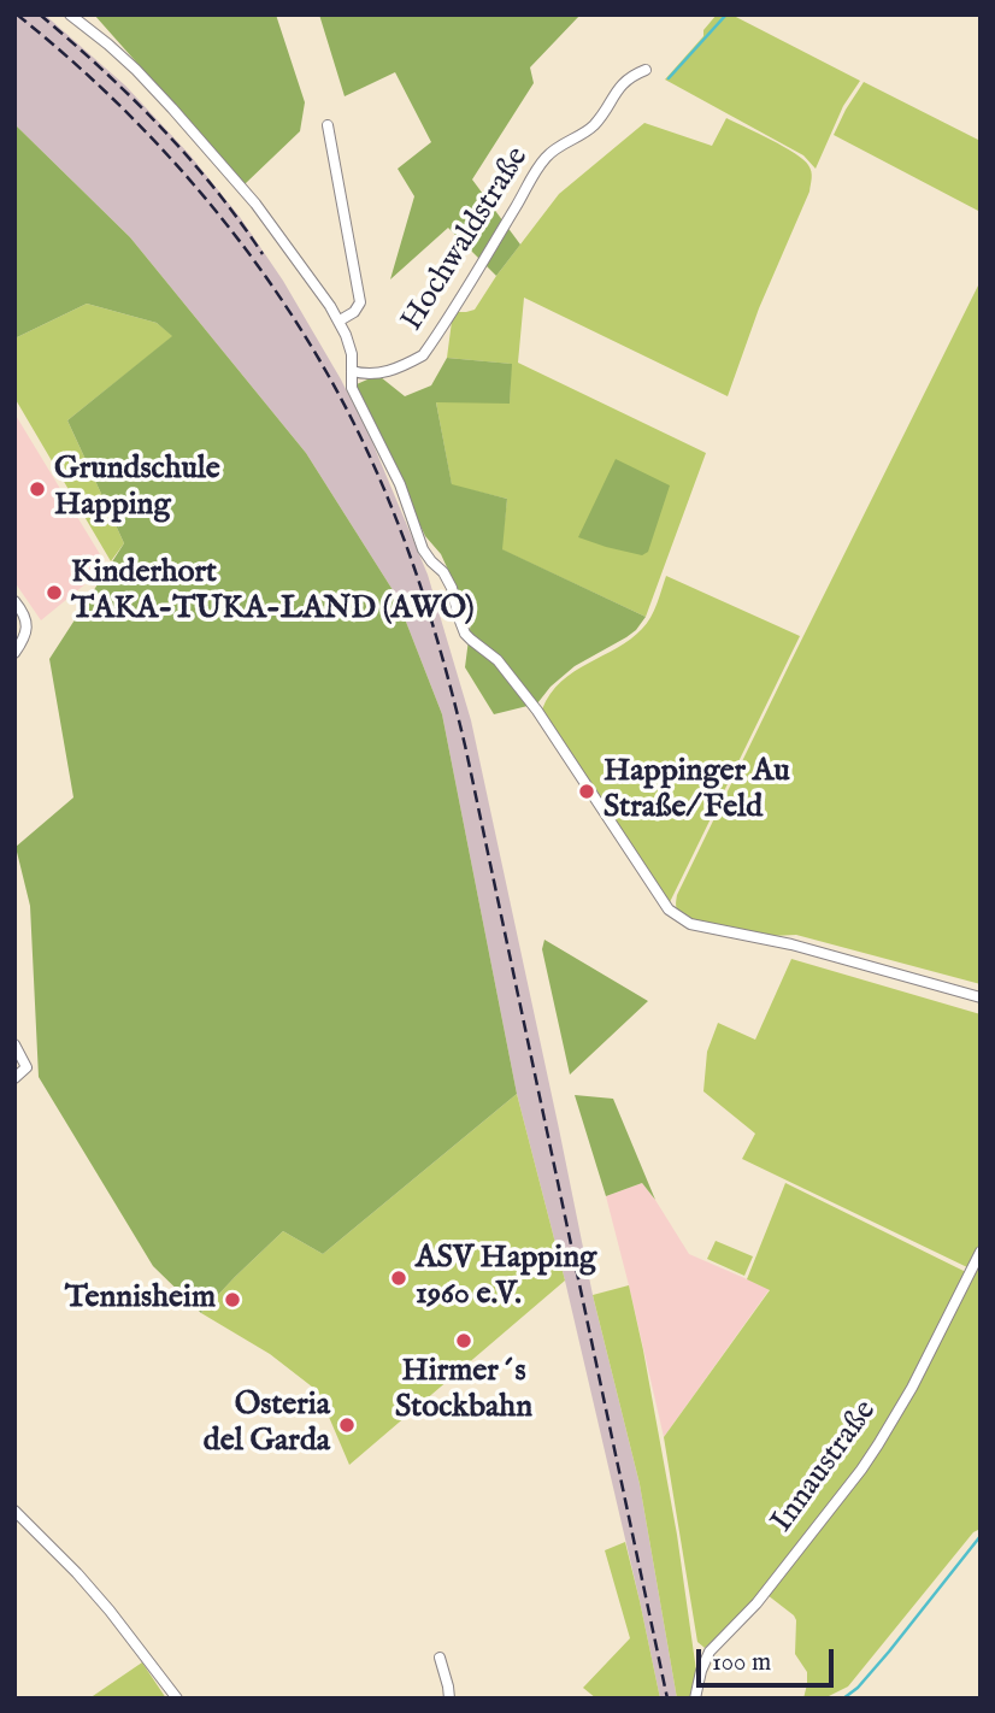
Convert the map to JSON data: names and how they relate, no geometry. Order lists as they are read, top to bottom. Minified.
{"streets":{"street":["Hochwaldstraße","Innaustraße"]},"places":["Grundschule Happing","Kinderhort TAKA-TUKA-LAND (AWO)","Happinger Au Straße/ Feld","ASV Happing 1960 e.V.","Tennisheim","Hirmer´s Stockbahn","Osteria del Garda"],"scale_bar":"100 m"}
